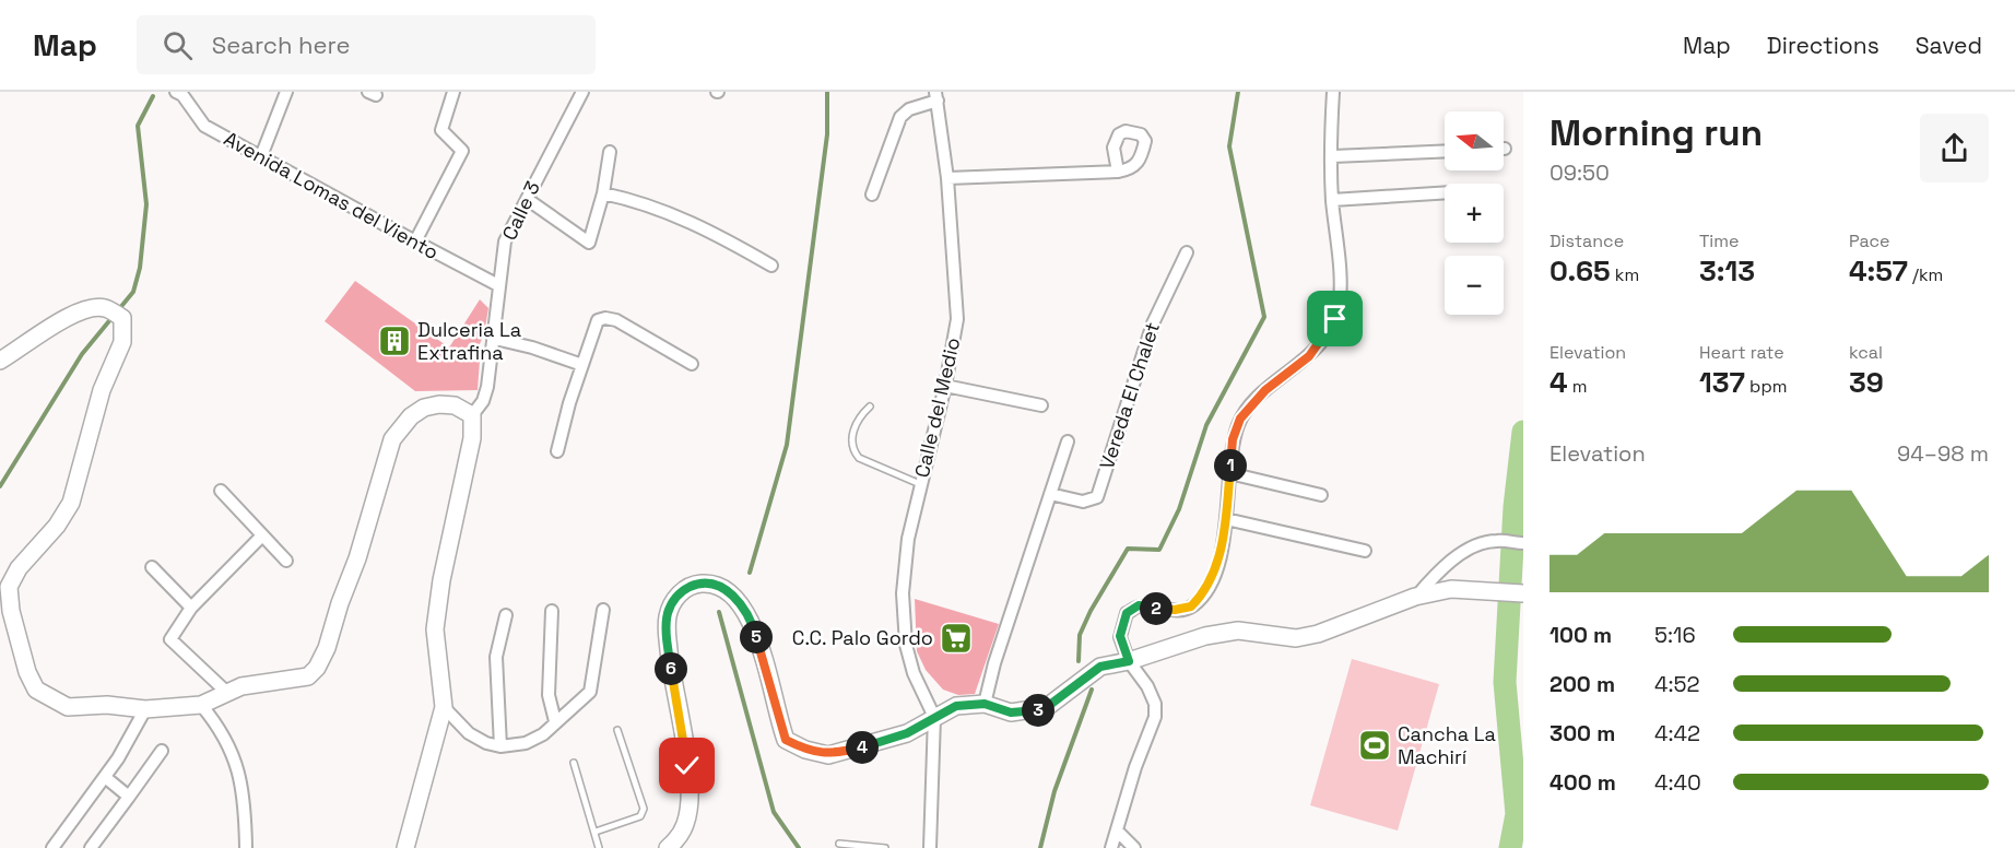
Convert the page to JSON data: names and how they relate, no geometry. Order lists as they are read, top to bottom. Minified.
{"streets":{"street":["Avenida Lomas del Viento","Calle 3","Vereda El Chalet","Calle del Medio"]},"crossings":[["Avenida Lomas del Viento","Calle 3"]],"places":{"building":["Dulceria La Extrafina"],"supermarket":["C.C. Palo Gordo"],"sports":["Cancha La Machirí"]},"north":"left","page":{"header":"Map","search":"Search here","nav":["Map","Directions","Saved"],"heading":["Morning run","09:50"],"map_buttons":["+","−"],"stats":[["Distance","0.65 km"],["Time","3:13"],["Pace","4:57 /km"],["Elevation","4 m"],["Heart rate","137 bpm"],["kcal","39"]],"chart":["Elevation","94–98 m"],"pins":["1","2","5","6","3","4"],"list":[{"name":"100 m","note":"5:16"},{"name":"200 m","note":"4:52"},{"name":"300 m","note":"4:42"},{"name":"400 m","note":"4:40"}]}}
